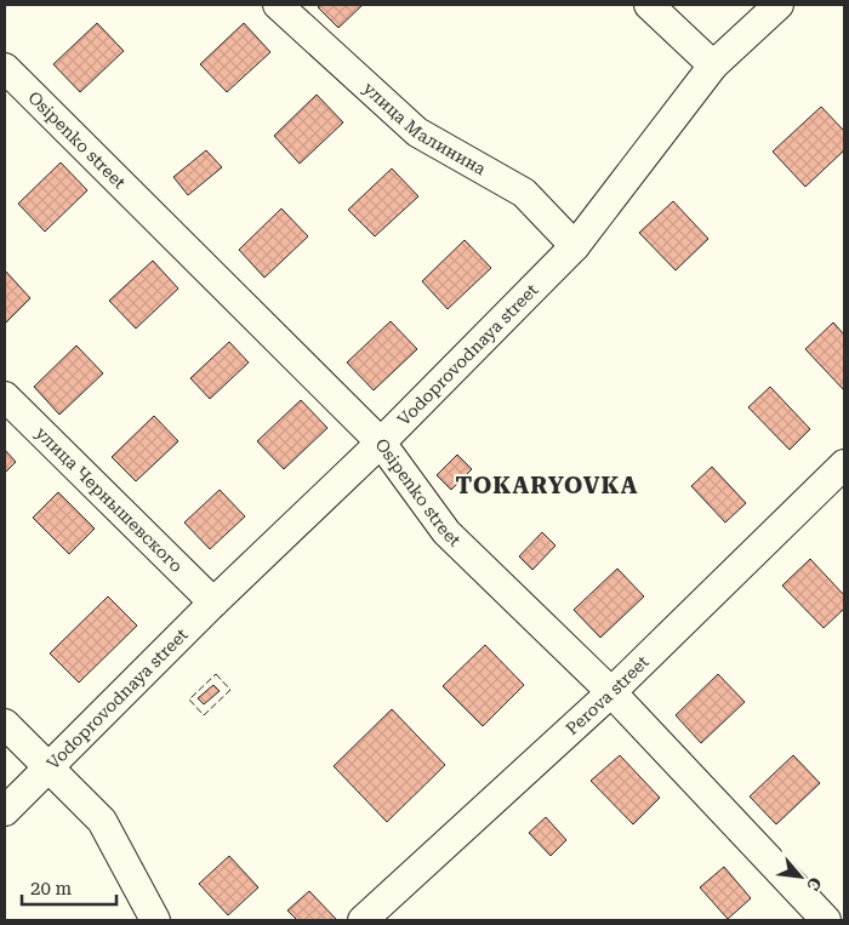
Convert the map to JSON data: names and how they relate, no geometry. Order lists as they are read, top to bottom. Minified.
{"streets":{"street":["улица Малинина","Osipenko street","Vodoprovodnaya street","улица Чернышевского","Perova street"]},"crossings":[["улица Малинина","Vodoprovodnaya street"],["Osipenko street","Vodoprovodnaya street"],["Osipenko street","Perova street"],["Vodoprovodnaya street","улица Чернышевского"]],"districts":["TOKARYOVKA"],"scale_bar":"20 m","north":"bottom right"}
